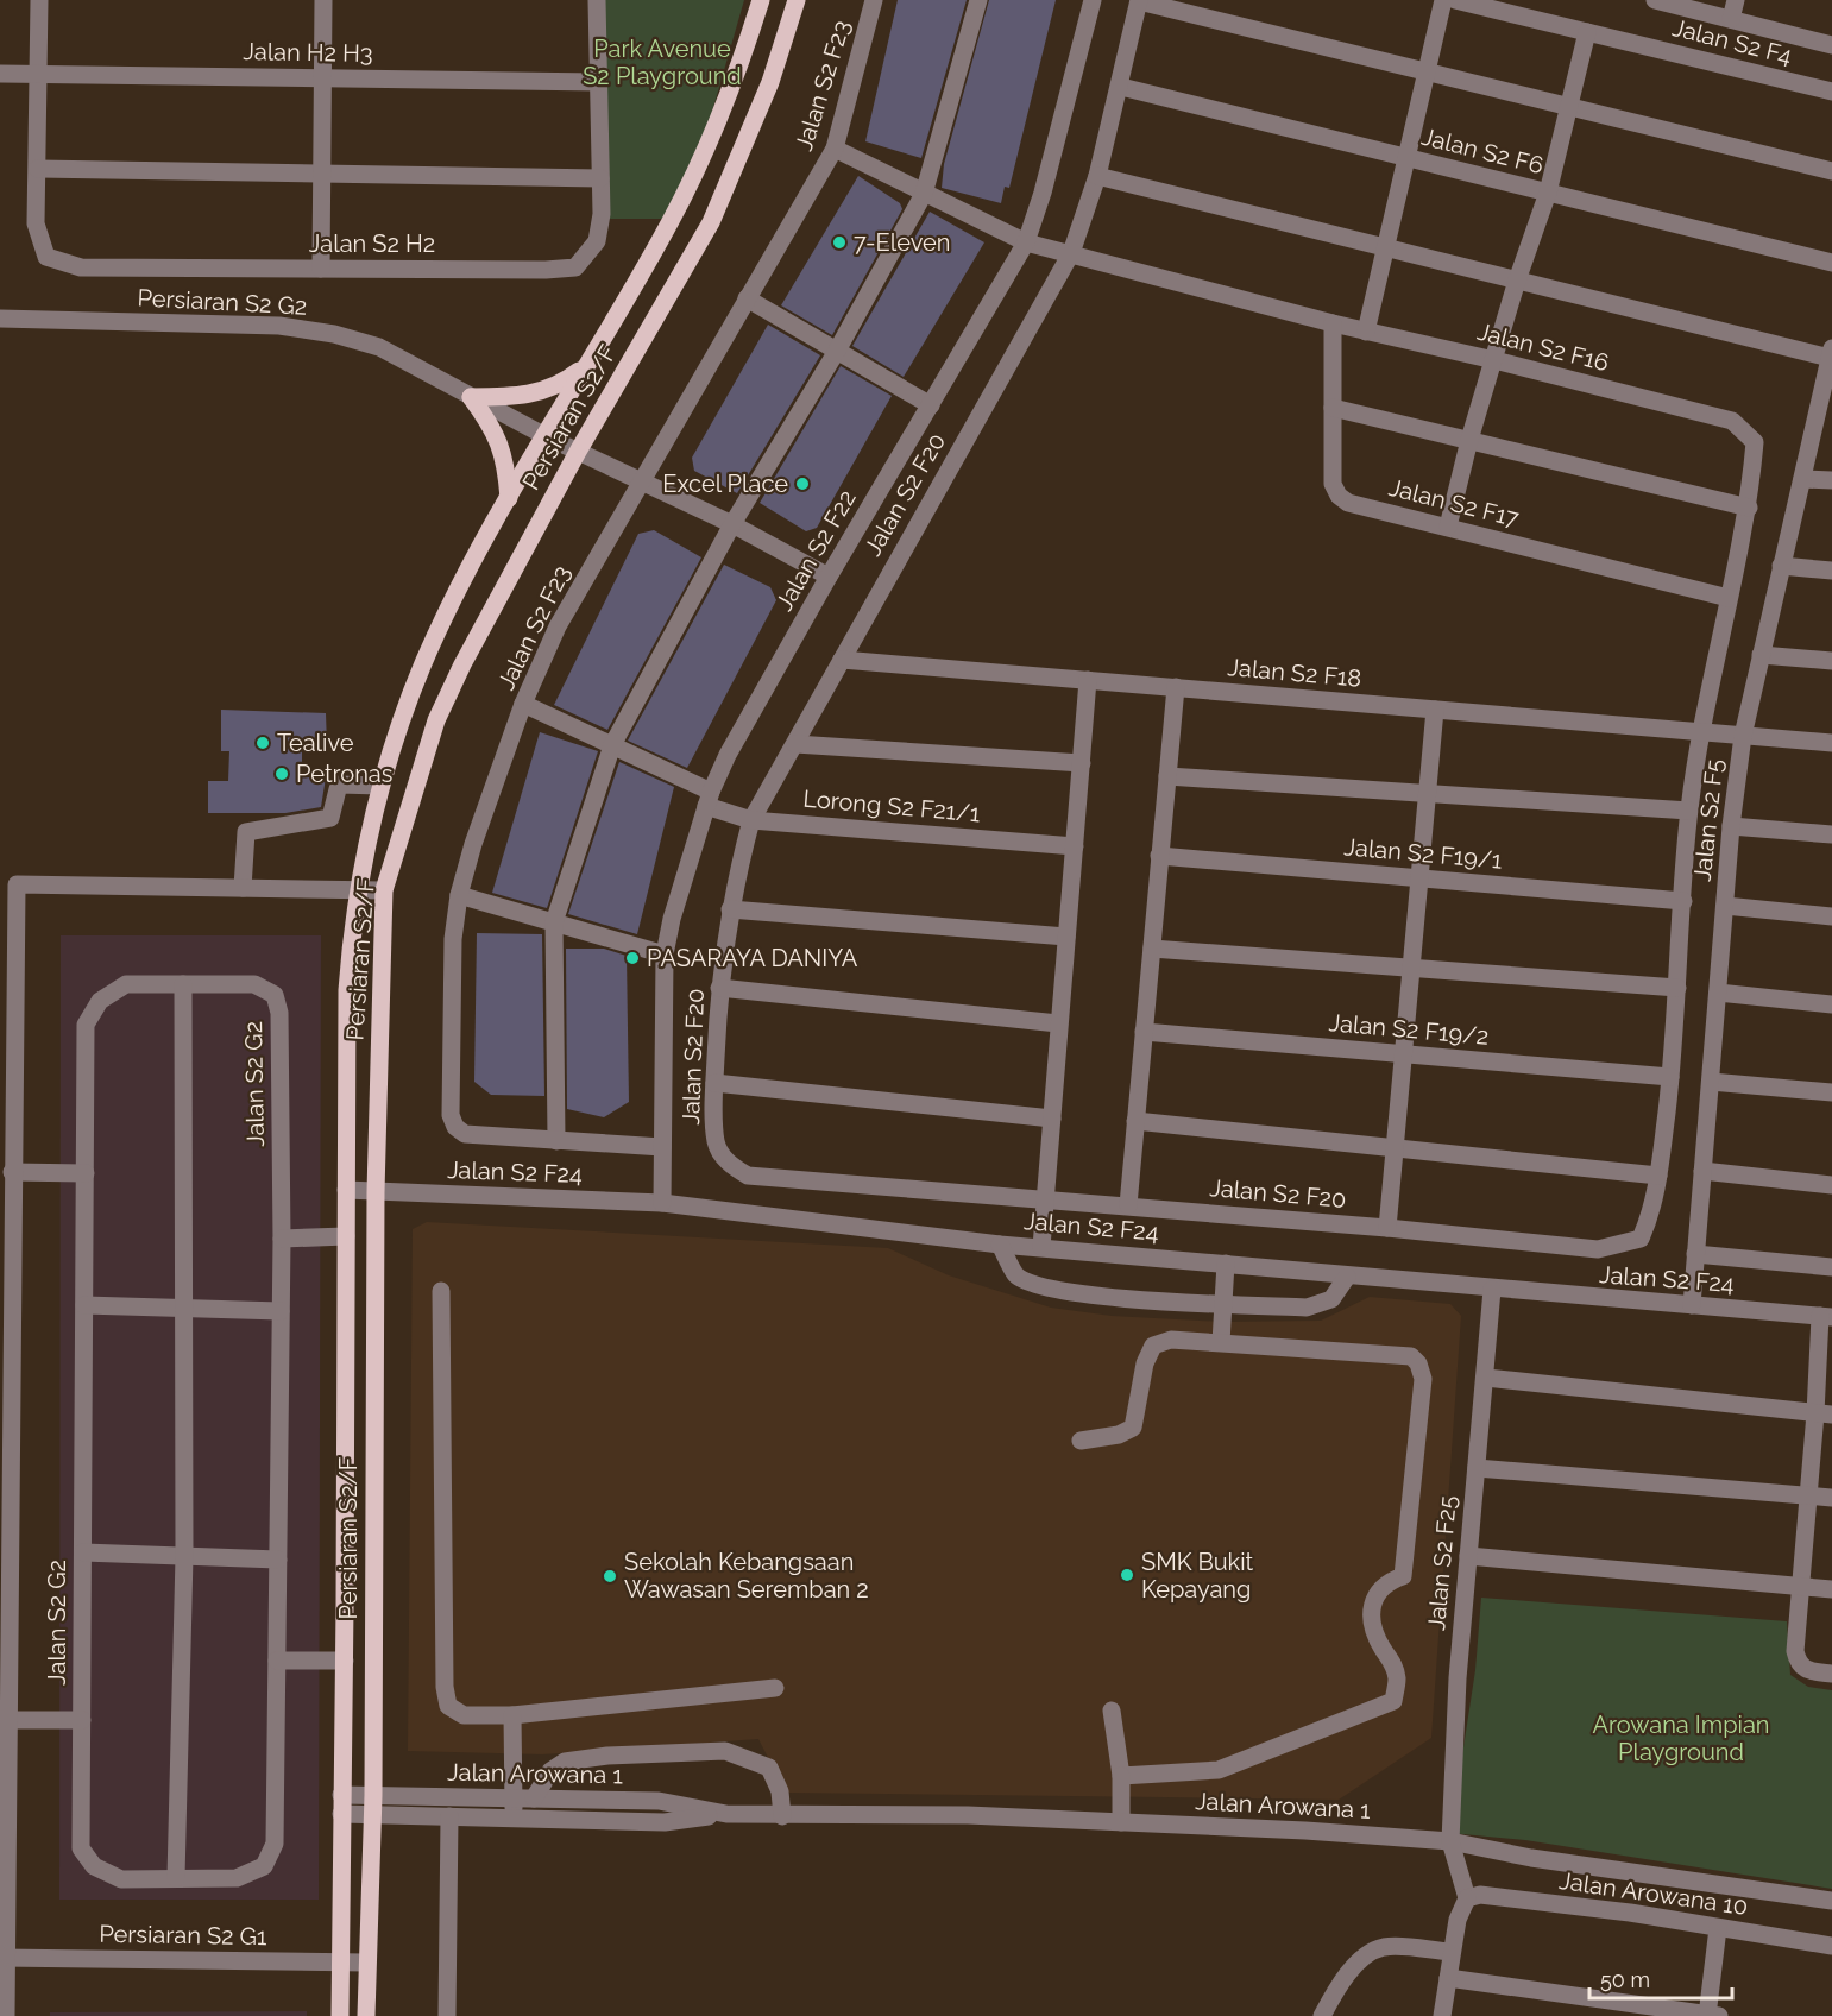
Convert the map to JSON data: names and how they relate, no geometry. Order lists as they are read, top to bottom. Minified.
{"streets":{"main road":["Persiaran S2/F"],"street":["Jalan S2 F4","Jalan H2 H3","Jalan S2 F23","Jalan S2 F6","Jalan S2 H2","Persiaran S2 G2","Jalan S2 F16","Jalan S2 F20","Jalan S2 F17","Jalan S2 F22","Jalan S2 F18","Lorong S2 F21/1","Jalan S2 F5","Jalan S2 F19/1","Jalan S2 F19/2","Jalan S2 G2","Jalan S2 F24","Jalan S2 F25","Jalan Arowana 1","Jalan Arowana 10","Persiaran S2 G1"]},"crossings":[["Jalan S2 F23","Persiaran S2 G2"],["Jalan S2 F23","Jalan S2 F16"],["Jalan S2 F23","Jalan S2 F22"],["Jalan S2 F23","Lorong S2 F21/1"],["Jalan S2 F6","Jalan S2 F20"],["Persiaran S2 G2","Persiaran S2/F"],["Persiaran S2 G2","Jalan S2 F22"],["Jalan S2 F16","Jalan S2 F20"],["Jalan S2 F16","Jalan S2 F17"],["Jalan S2 F16","Jalan S2 F22"],["Jalan S2 F16","Jalan S2 F18"],["Jalan S2 F16","Jalan S2 F19/1"],["Persiaran S2/F","Jalan S2 F24"],["Persiaran S2/F","Jalan Arowana 1"],["Persiaran S2/F","Persiaran S2 G1"],["Jalan S2 F20","Jalan S2 F18"],["Jalan S2 F20","Lorong S2 F21/1"],["Jalan S2 F20","Jalan S2 F19/1"],["Jalan S2 F20","Jalan S2 F19/2"],["Jalan S2 F22","Lorong S2 F21/1"],["Jalan S2 F22","Jalan S2 F24"],["Jalan S2 F18","Jalan S2 F5"],["Jalan S2 F5","Jalan S2 F24"],["Jalan S2 F24","Jalan S2 F25"],["Jalan S2 F25","Jalan Arowana 1"],["Jalan S2 F25","Jalan Arowana 10"]],"parks":["Park Avenue S2 Playground","Arowana Impian Playground"],"places":["7-Eleven","Excel Place","Tealive","Petronas","PASARAYA DANIYA","SMK Bukit Kepayang","Sekolah Kebangsaan Wawasan Seremban 2"],"scale_bar":"50 m"}
